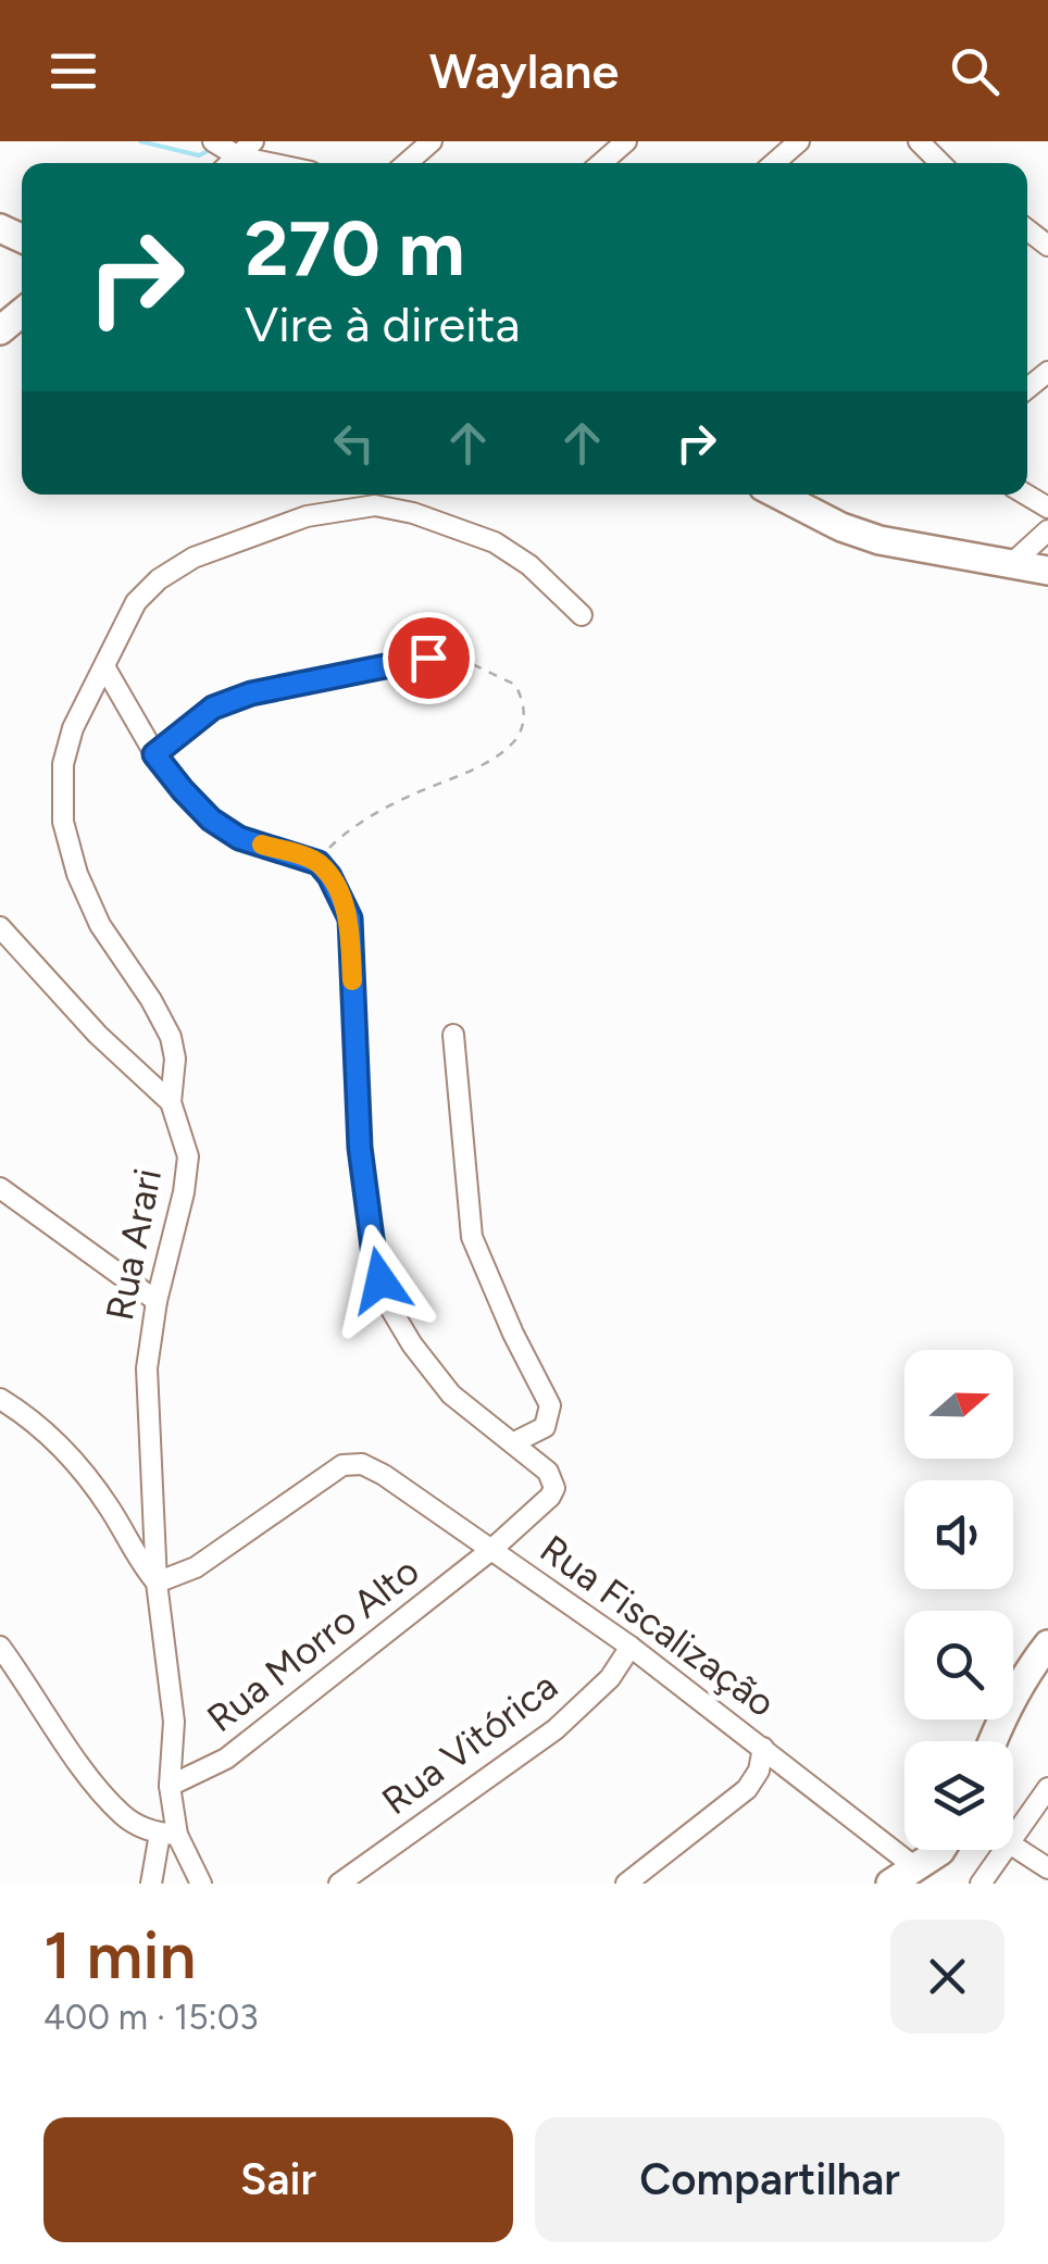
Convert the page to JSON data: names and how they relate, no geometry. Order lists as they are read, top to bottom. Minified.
{"streets":{"street":["Rua Arari","Rua Fiscalização","Rua Morro Alto","Rua Vitórica"]},"crossings":[["Rua Arari","Rua Fiscalização"],["Rua Arari","Rua Morro Alto"],["Rua Fiscalização","Rua Morro Alto"],["Rua Fiscalização","Rua Vitórica"]],"north":"right","page":{"header":"Waylane","turn":["270 m","Vire à direita"],"heading":["1 min","400 m · 15:03"],"buttons":["Sair","Compartilhar"]}}
